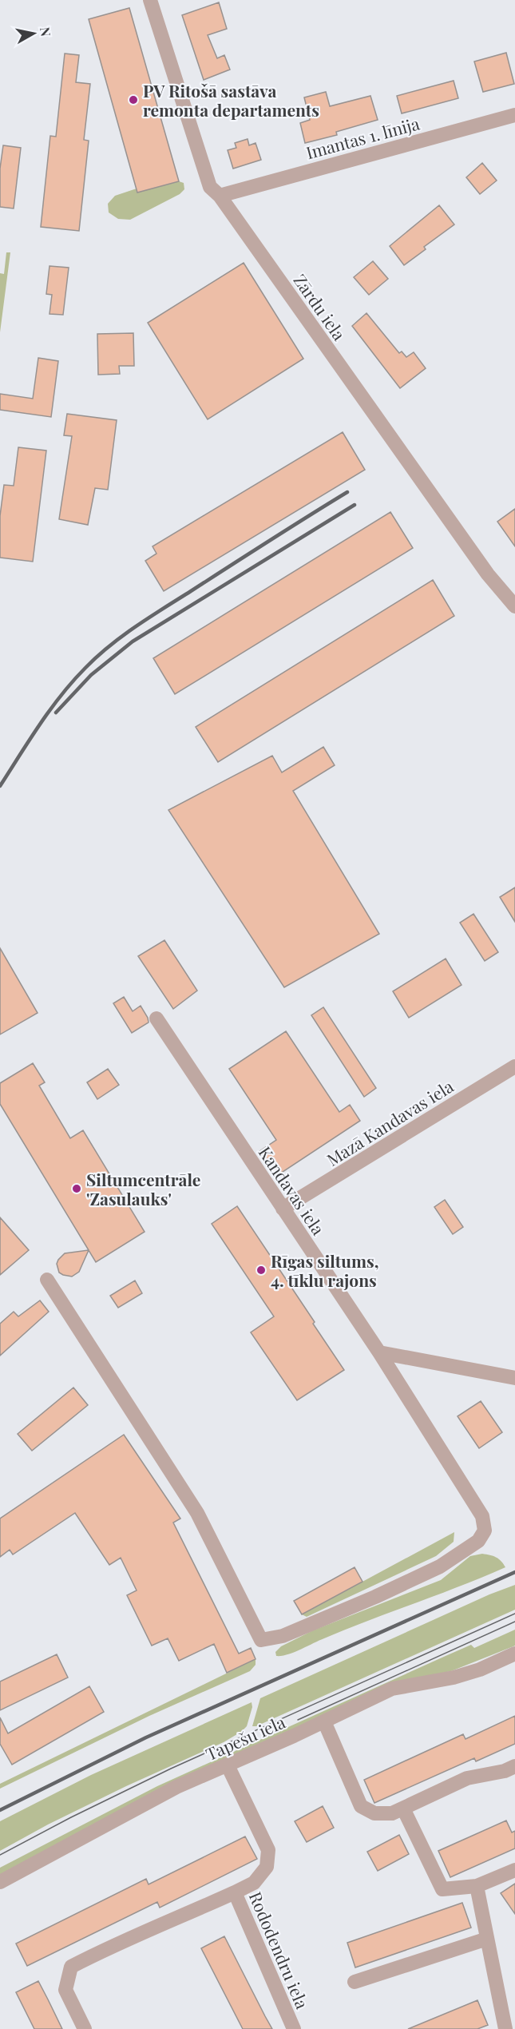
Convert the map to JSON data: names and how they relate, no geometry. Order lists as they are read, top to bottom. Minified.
{"streets":{"street":["Imantas 1. līnija","Zārdu iela","Mazā Kandavas iela","Kandavas iela","Tapešu iela","Rododendru iela"]},"crossings":[["Imantas 1. līnija","Zārdu iela"],["Mazā Kandavas iela","Kandavas iela"],["Tapešu iela","Rododendru iela"]],"places":["PV Ritošā sastāva remonta departaments","Siltumcentrāle 'Zasulauks'","Rīgas siltums, 4. tīklu rajons"],"north":"right"}
